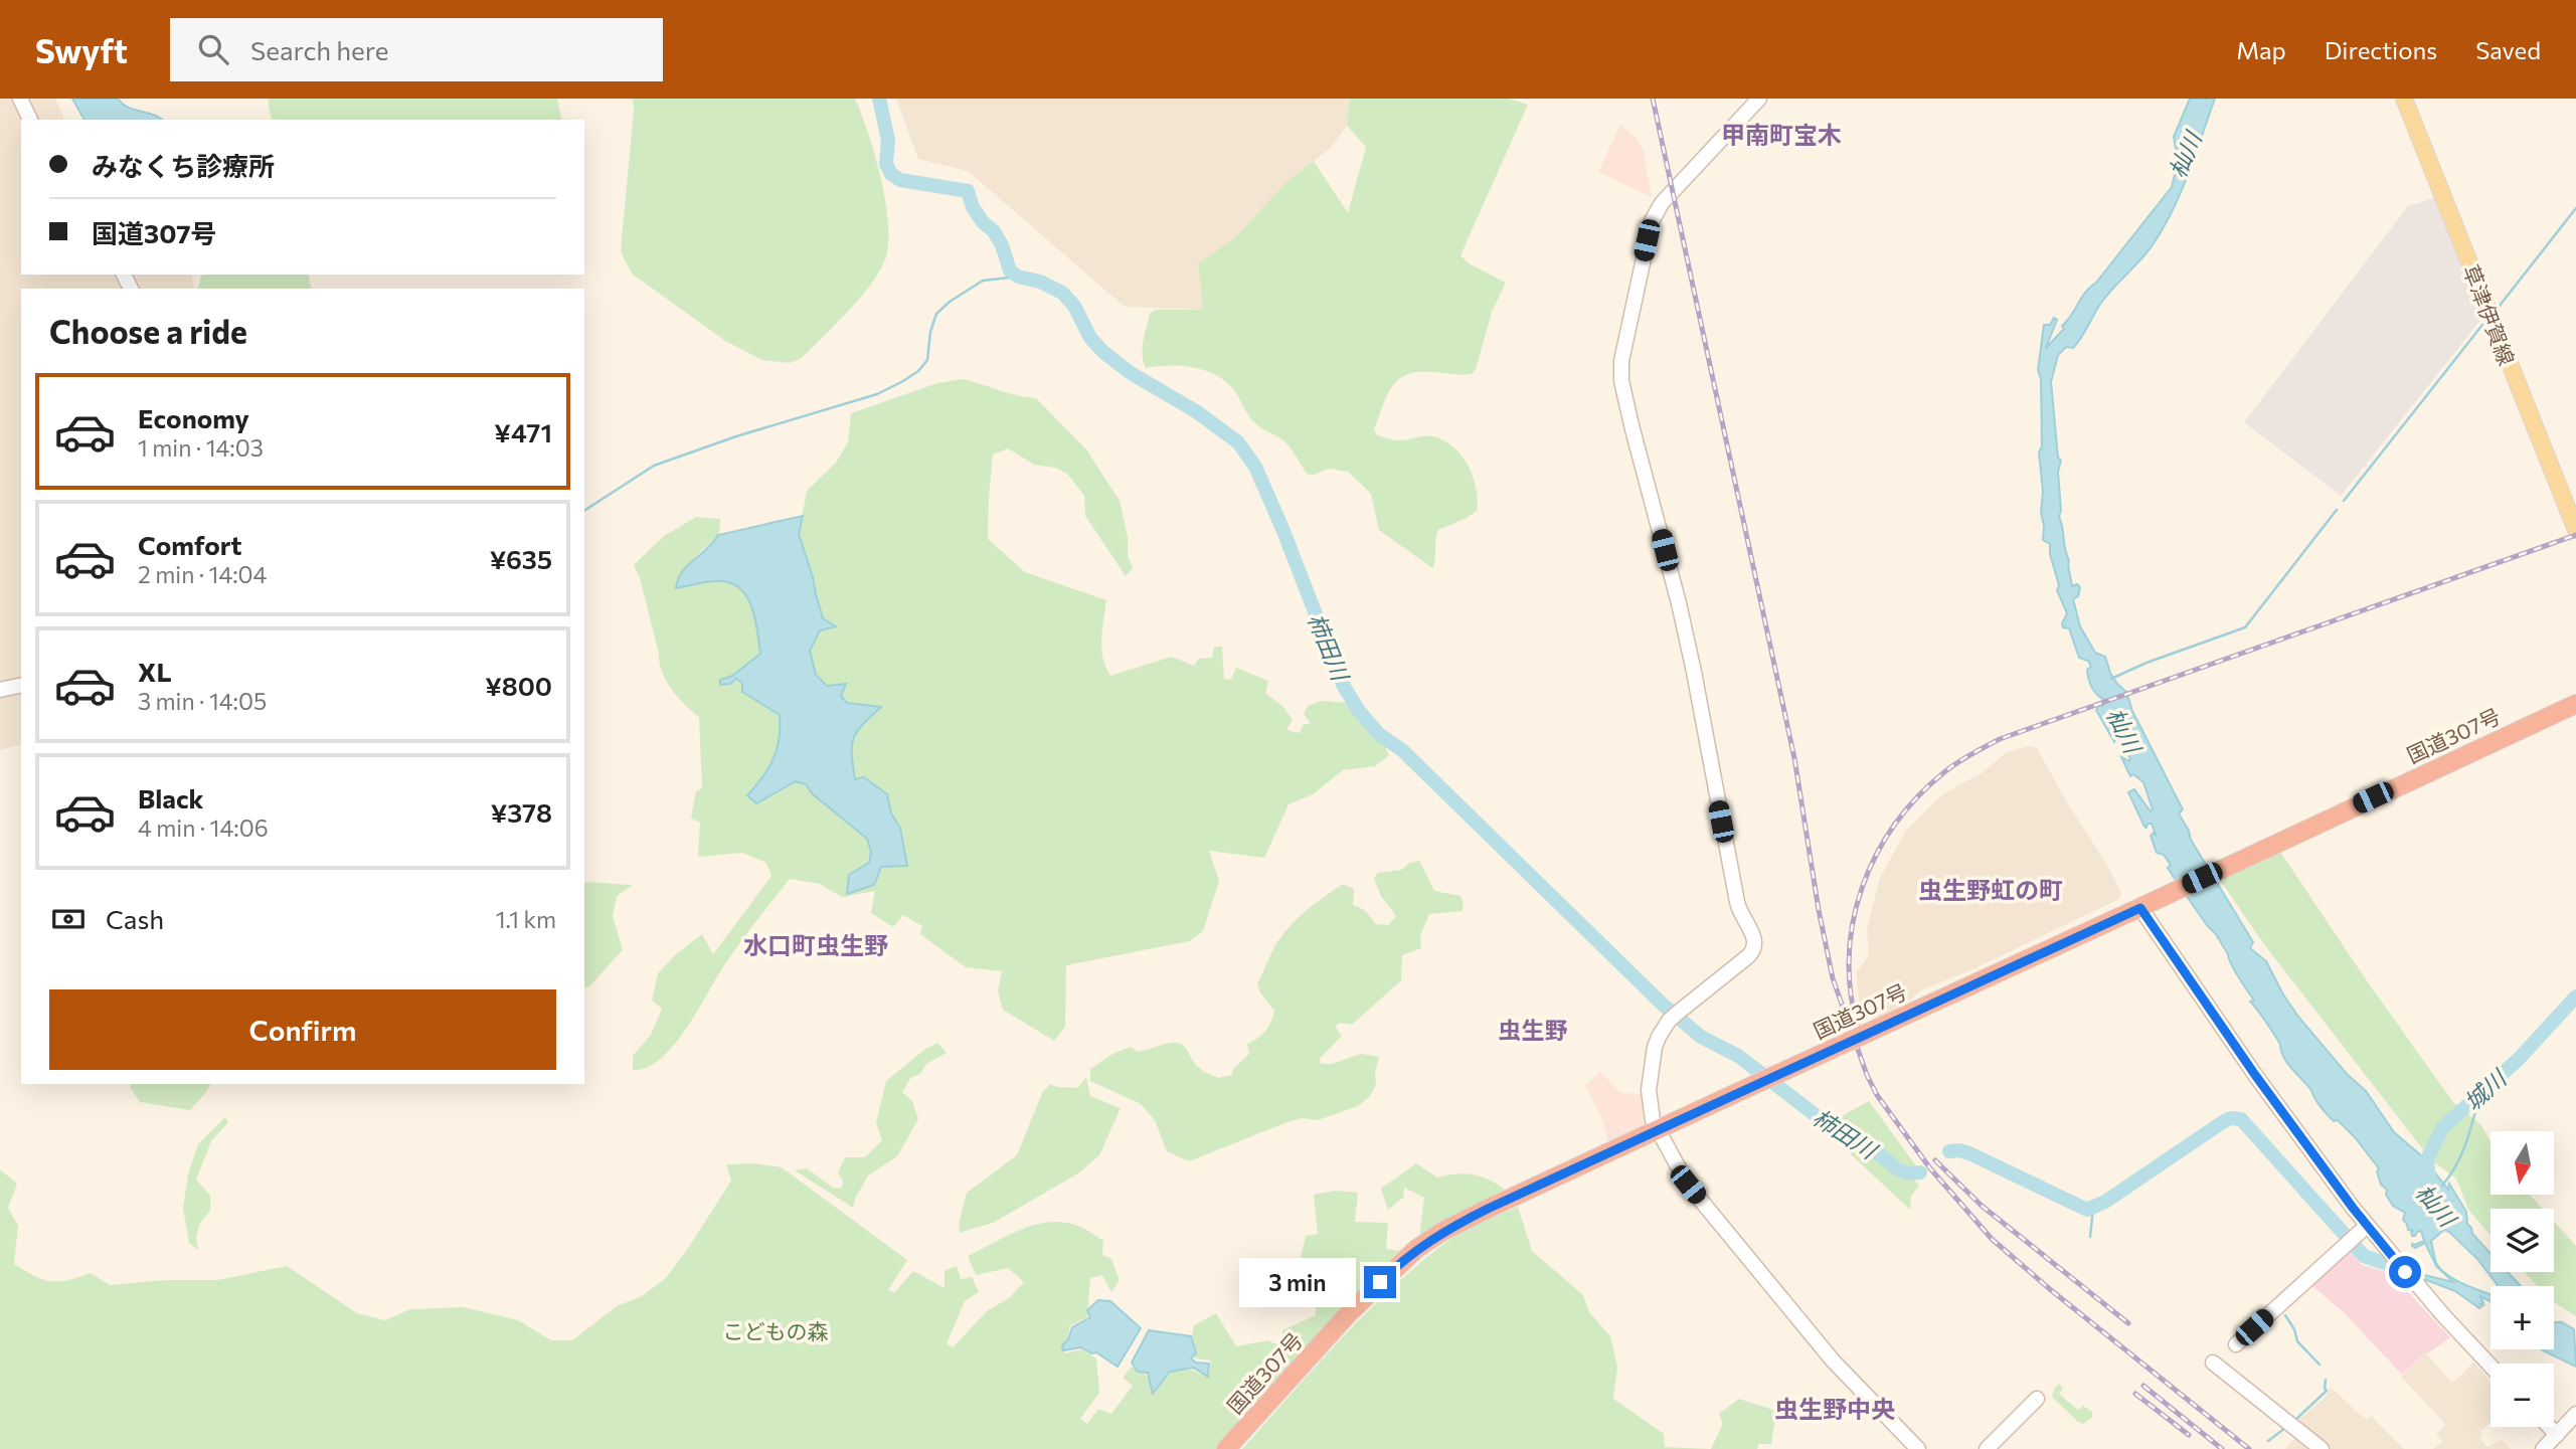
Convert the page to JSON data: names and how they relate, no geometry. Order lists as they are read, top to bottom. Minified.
{"streets":{"highway":["国道307号"],"main road":["草津伊賀線"]},"districts":["甲南町宝木","虫生野虹の町","水口町虫生野","虫生野","虫生野中央"],"water":["杣川","柿田川","城川"],"parks":["こどもの森"],"north":"bottom","page":{"header":"Swyft","search":"Search here","nav":["Map","Directions","Saved"],"banner":["みなくち診療所","国道307号"],"heading":"Choose a ride","list":[{"name":"Economy","note":"1 min · 14:03","value":"¥471"},{"name":"Comfort","note":"2 min · 14:04","value":"¥635"},{"name":"XL","note":"3 min · 14:05","value":"¥800"},{"name":"Black","note":"4 min · 14:06","value":"¥378"}],"pay":["Cash","1.1 km"],"buttons":"Confirm","map_buttons":["+","−"],"bubble":"3 min"}}
